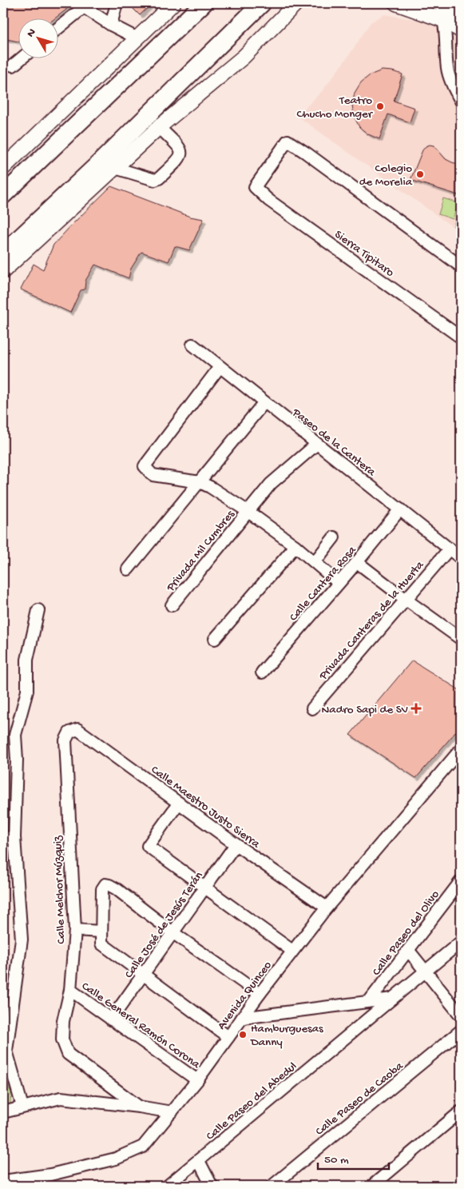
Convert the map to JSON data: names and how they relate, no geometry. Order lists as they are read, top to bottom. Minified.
{"streets":{"street":["Sierra Tipitaro","Paseo de la Cantera","Privada Mil Cumbres","Calle Cantera Rosa","Privada Canteras de la Huerta","Calle Maestro Justo Sierra","Calle Melchor Múzquiz","Calle José de Jesús Terán","Calle Paseo del Olivo","Avenida Quinceo","Calle General Ramón Corona","Calle Paseo de Caoba","Calle Paseo del Abedul"]},"crossings":[["Paseo de la Cantera","Privada Mil Cumbres"],["Paseo de la Cantera","Calle Cantera Rosa"],["Paseo de la Cantera","Privada Canteras de la Huerta"],["Calle Maestro Justo Sierra","Calle Melchor Múzquiz"],["Calle Maestro Justo Sierra","Calle José de Jesús Terán"],["Calle Maestro Justo Sierra","Avenida Quinceo"],["Calle Melchor Múzquiz","Calle General Ramón Corona"],["Calle José de Jesús Terán","Calle General Ramón Corona"],["Avenida Quinceo","Calle General Ramón Corona"]],"places":{"other":["Teatro Chucho Monger","Colegio de Morelia","Hamburguesas Danny"],"health":["Nadro Sapi de SV"]},"scale_bar":"50 m","north":"top left"}
